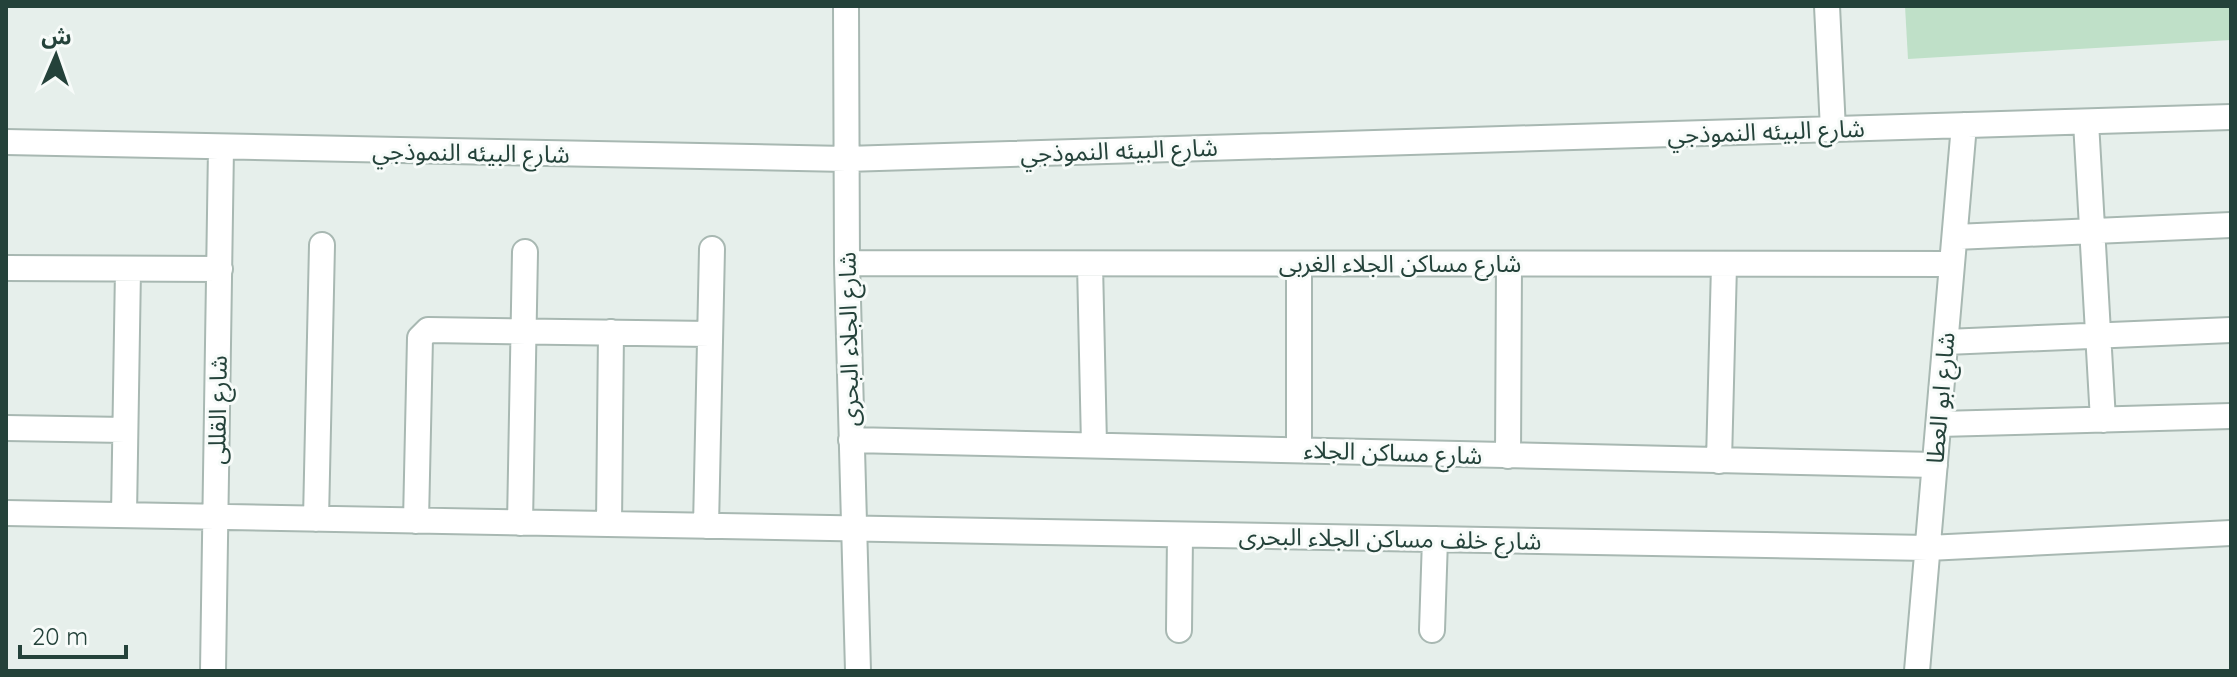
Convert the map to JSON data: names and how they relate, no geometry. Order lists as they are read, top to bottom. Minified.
{"streets":{"street":["شارع البيئه النموذجي","شارع مساكن الجلاء الغربى","شارع الجلاء البحرى","شارع ابو العطا","شارع القللى","شارع مساكن الجلاء","شارع خلف مساكن الجلاء البحرى"]},"crossings":[["شارع البيئه النموذجي","شارع الجلاء البحرى"],["شارع البيئه النموذجي","شارع ابو العطا"],["شارع البيئه النموذجي","شارع القللى"],["شارع مساكن الجلاء الغربى","شارع الجلاء البحرى"],["شارع مساكن الجلاء الغربى","شارع ابو العطا"],["شارع الجلاء البحرى","شارع مساكن الجلاء"],["شارع الجلاء البحرى","شارع خلف مساكن الجلاء البحرى"],["شارع ابو العطا","شارع مساكن الجلاء"],["شارع ابو العطا","شارع خلف مساكن الجلاء البحرى"],["شارع القللى","شارع خلف مساكن الجلاء البحرى"]],"scale_bar":"20 m","north":"top"}
